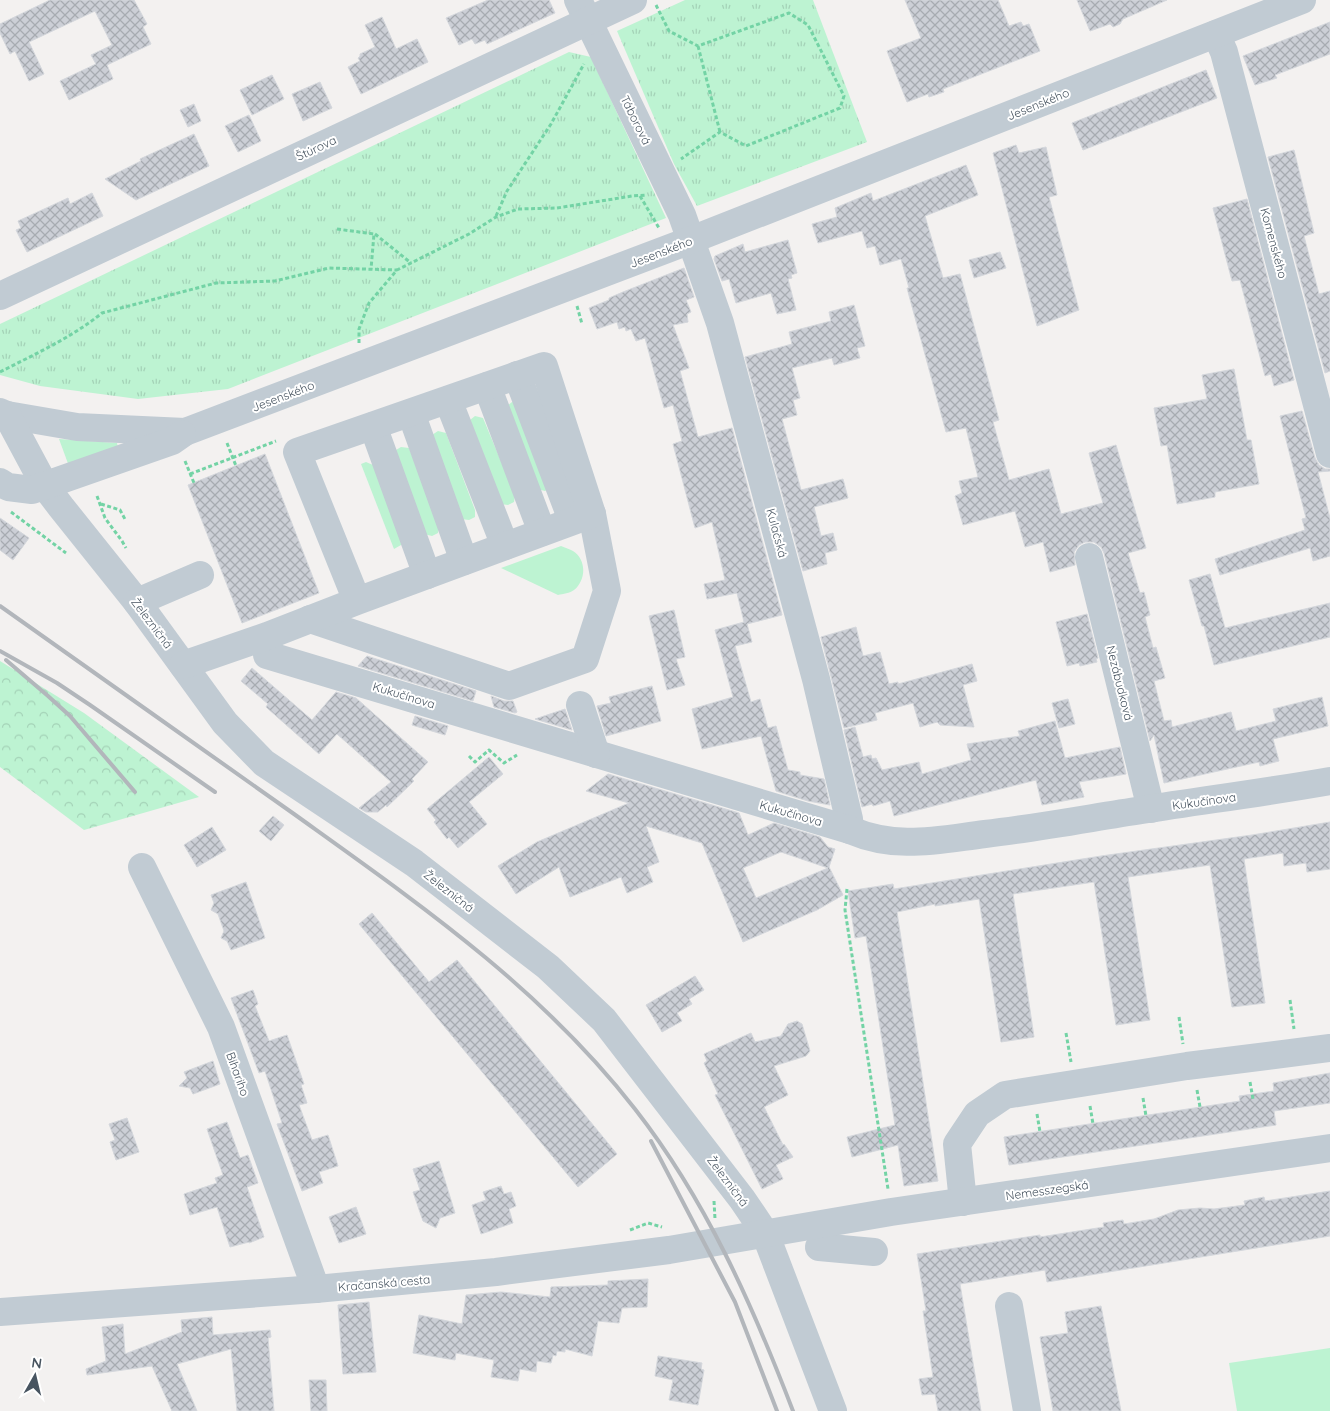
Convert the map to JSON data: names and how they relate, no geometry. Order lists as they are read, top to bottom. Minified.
{"streets":{"street":["Jesenského","Táborová","Štúrova","Komenského","Kulačská","Železničná","Nezábudková","Kukučínova","Bihariho","Nemesszegská","Kračanská cesta"]},"crossings":[["Jesenského","Táborová"],["Jesenského","Komenského"],["Jesenského","Kulačská"],["Jesenského","Železničná"],["Táborová","Štúrova"],["Táborová","Kulačská"],["Kulačská","Kukučínova"],["Železničná","Nemesszegská"],["Železničná","Kračanská cesta"],["Nezábudková","Kukučínova"],["Bihariho","Kračanská cesta"],["Nemesszegská","Kračanská cesta"]],"north":"top"}
